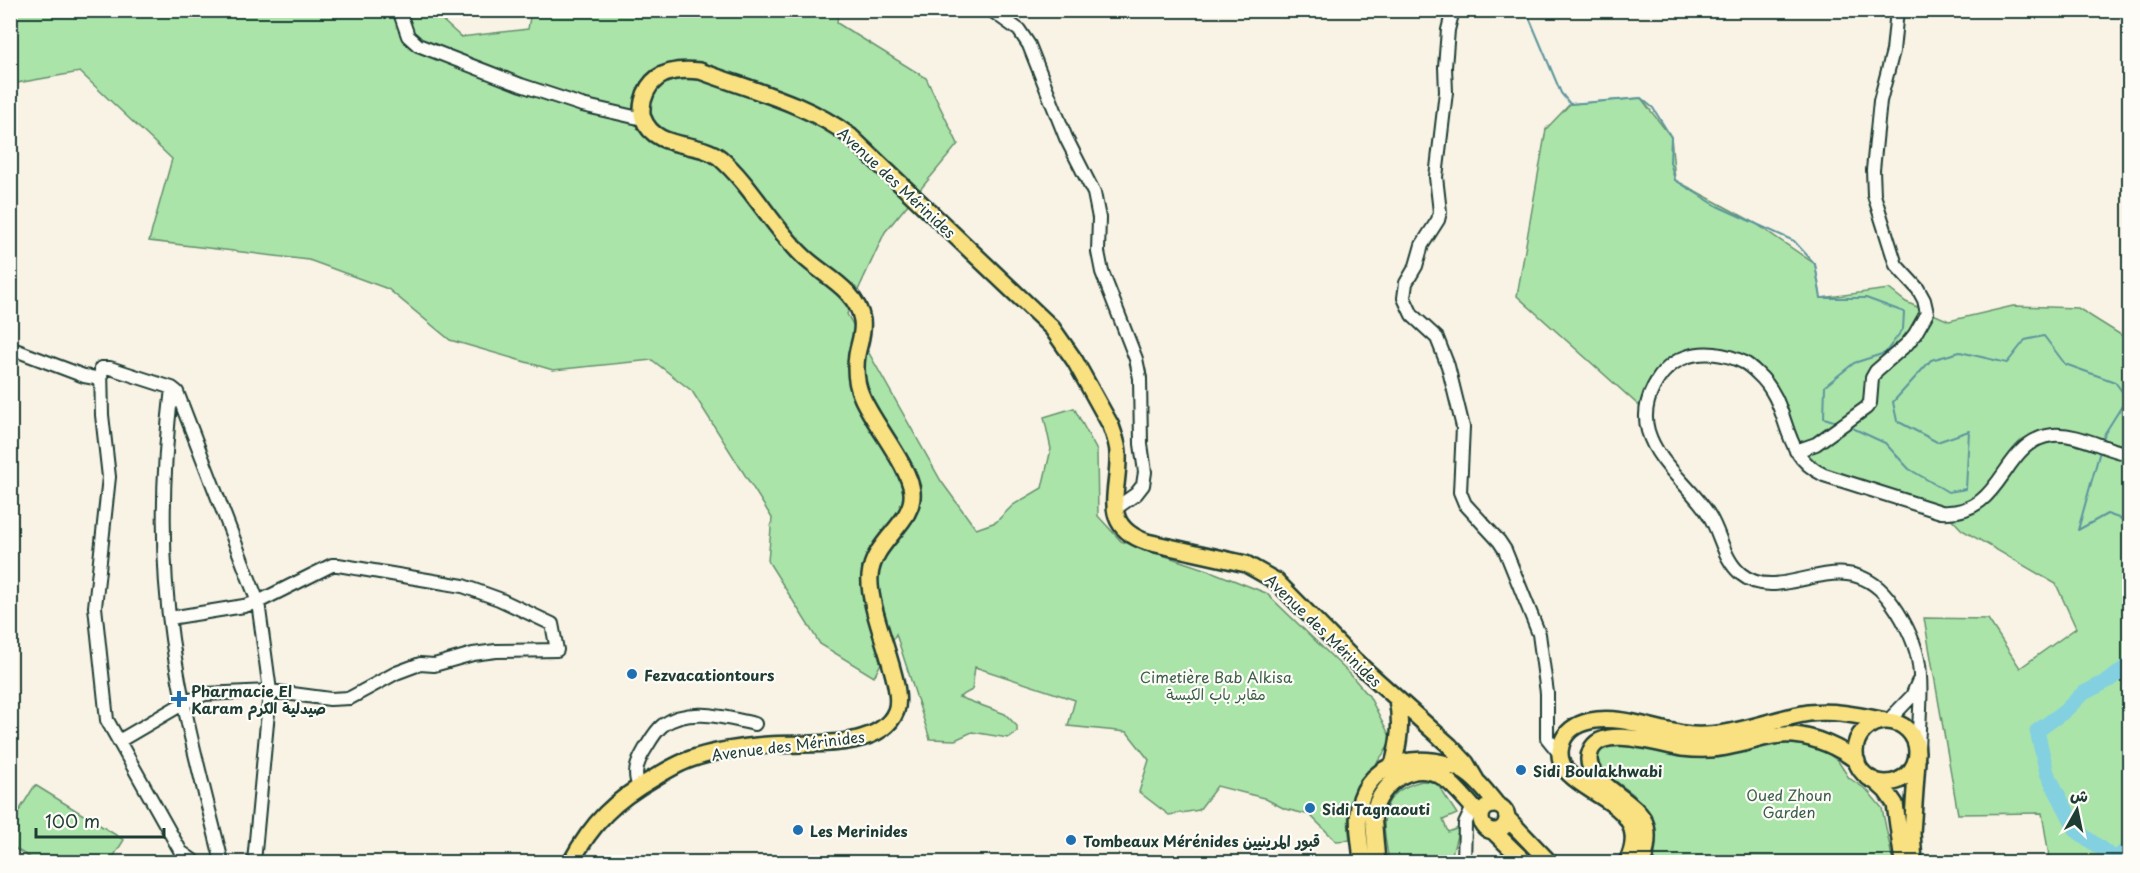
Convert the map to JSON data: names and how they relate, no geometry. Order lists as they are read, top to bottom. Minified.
{"streets":{"main road":["Avenue des Mérinides"]},"parks":["Cimetière Bab Alkisa مقابر باب الكيسة","Oued Zhoun Garden"],"places":{"other":["Fezvacationtours","Sidi Boulakhwabi","Sidi Tagnaouti","Les Merinides","Tombeaux Mérénides قبور المرينيين"],"health":["Pharmacie El Karam صيدلية الكرم"]},"scale_bar":"100 m","north":"top"}
